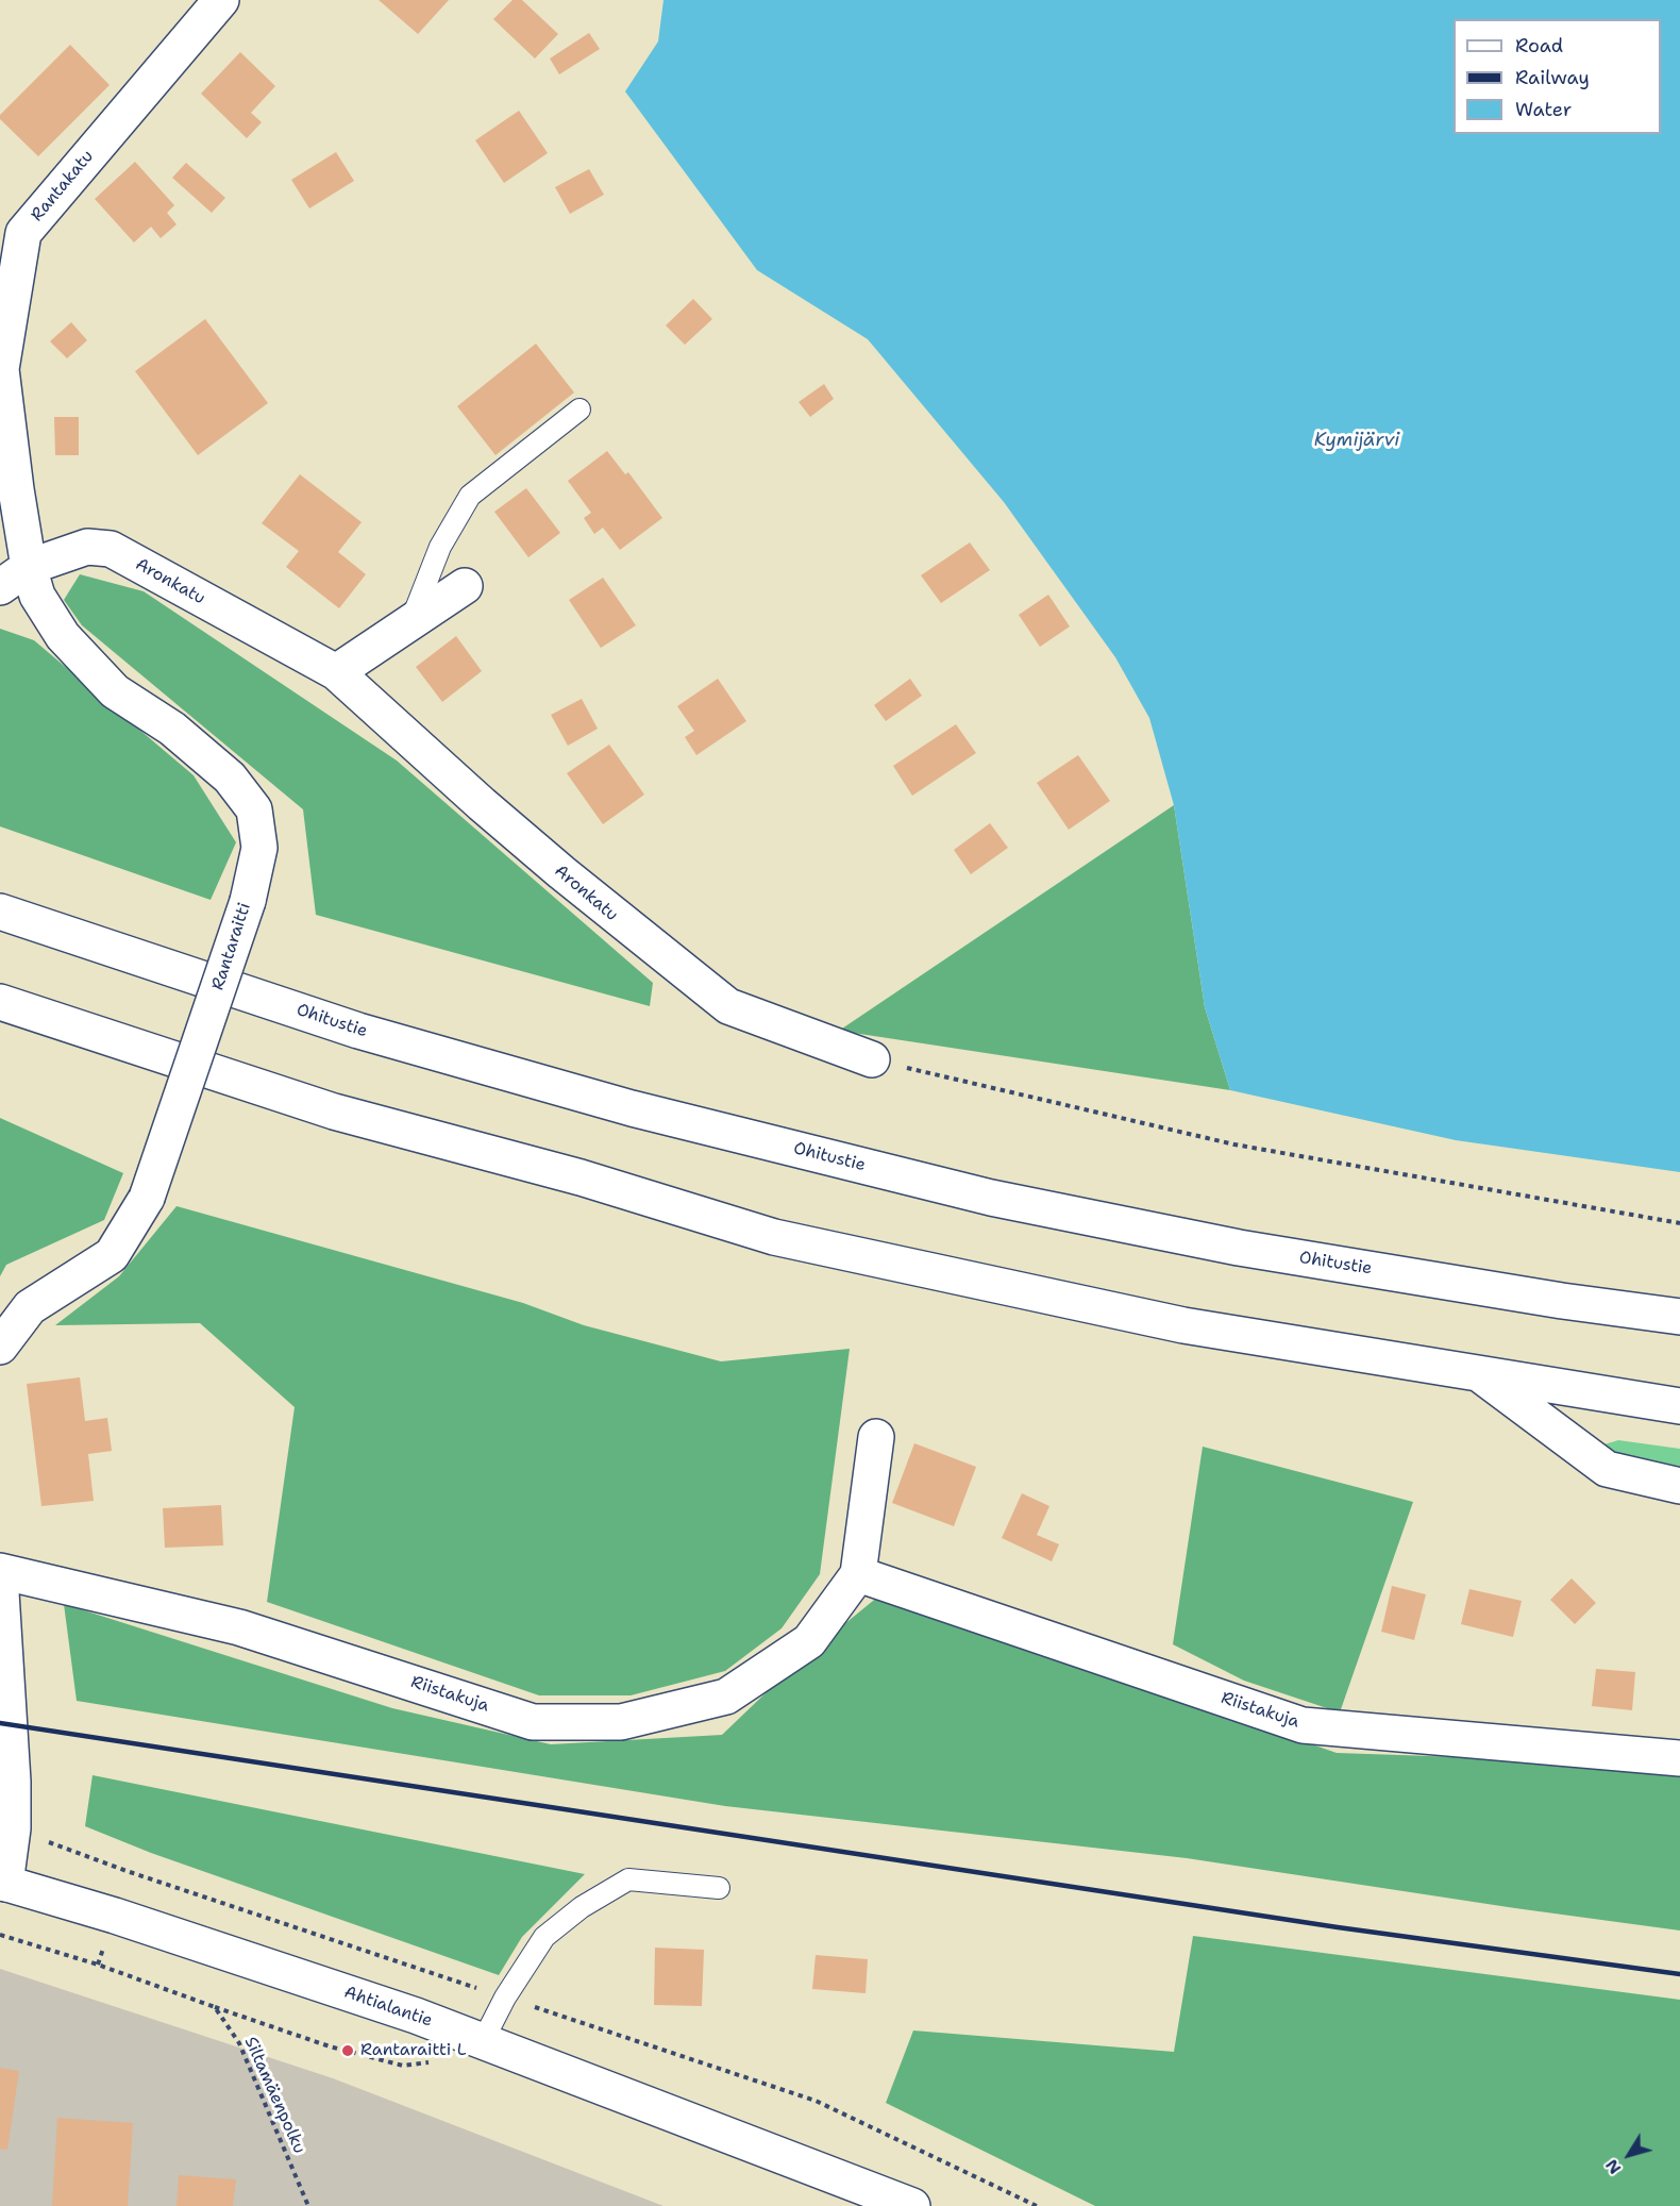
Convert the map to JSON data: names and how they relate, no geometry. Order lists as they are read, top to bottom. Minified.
{"streets":{"main road":["Rantakatu","Aronkatu","Rantaraitti","Ohitustie","Riistakuja","Ahtialantie"],"path":["Siltamäenpolku"]},"crossings":[["Rantakatu","Aronkatu"],["Rantakatu","Rantaraitti"],["Aronkatu","Rantaraitti"]],"water":["Kymijärvi"],"places":["Rantaraitti L"],"legend":["Road","Railway","Water"],"north":"bottom left"}
